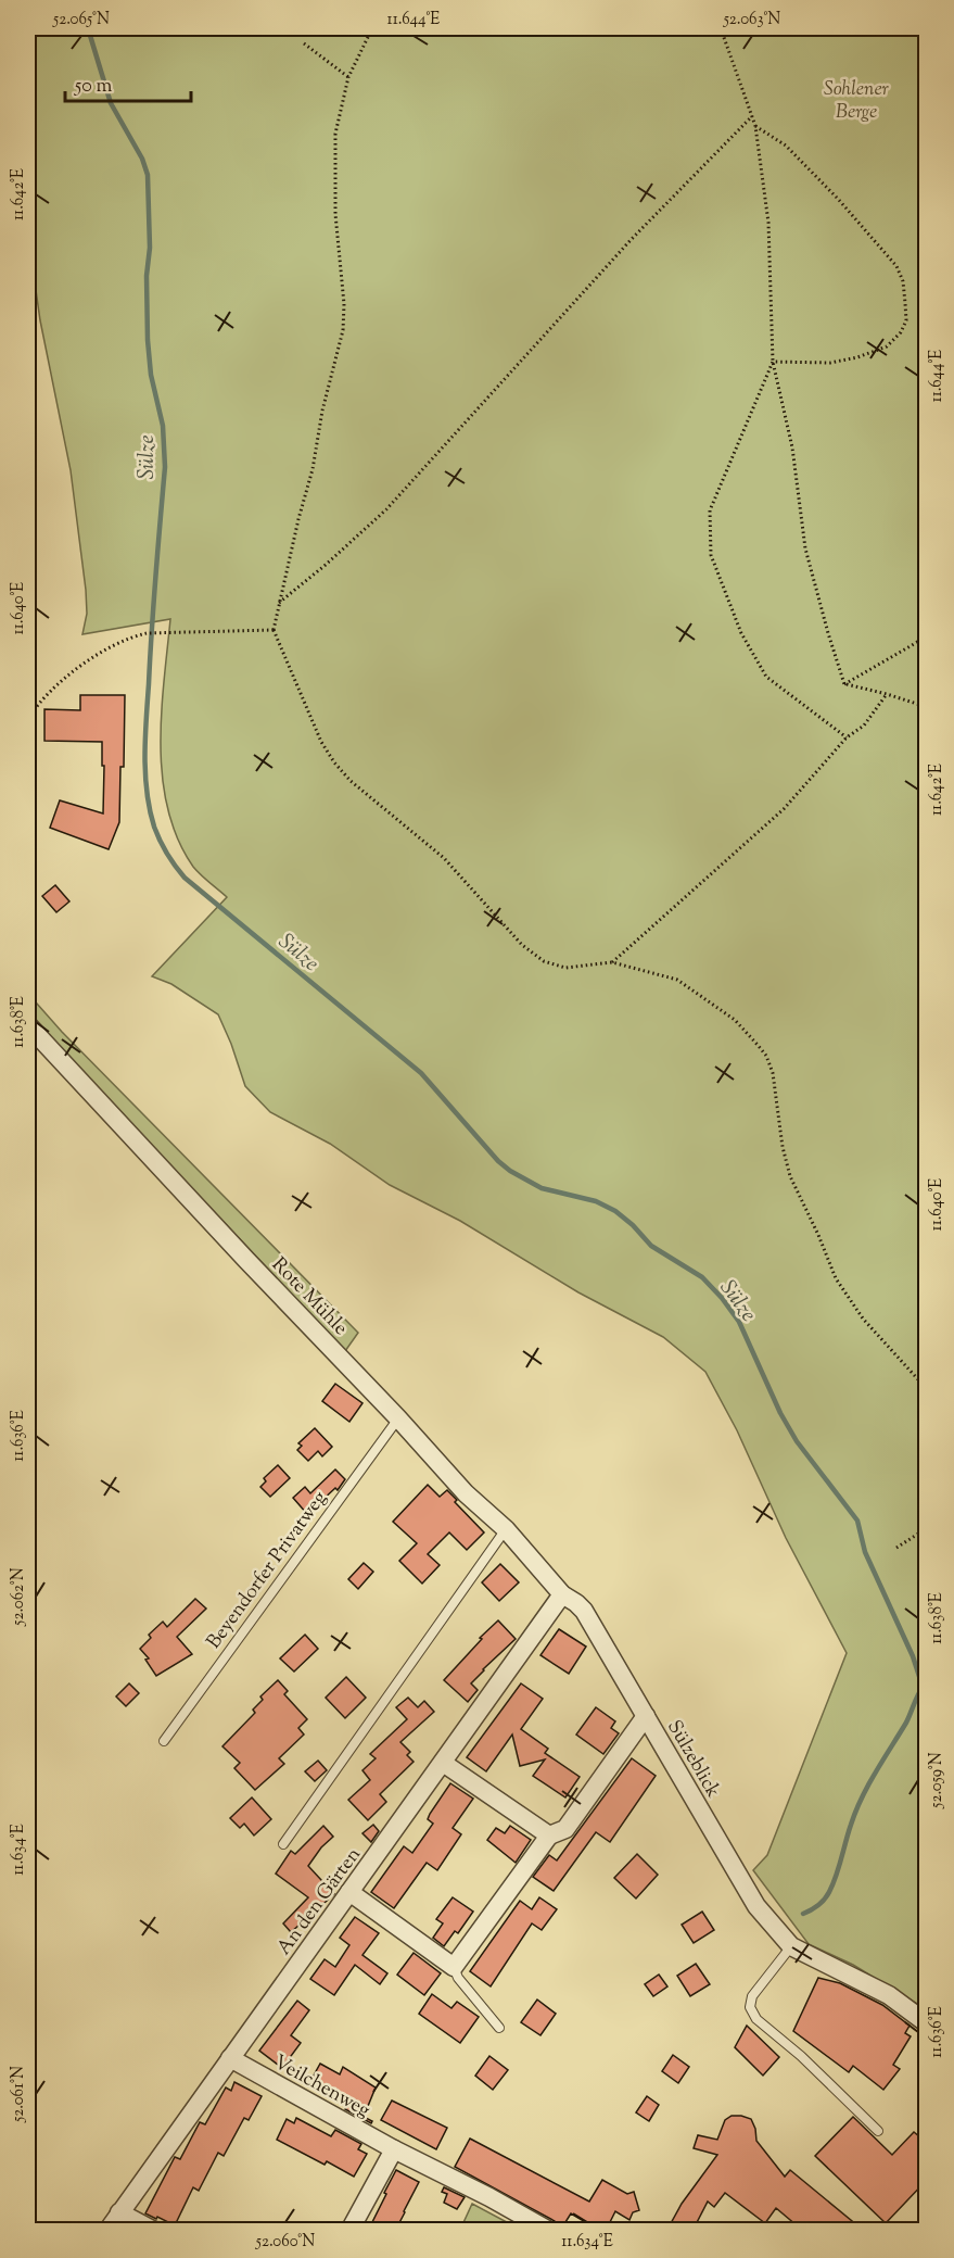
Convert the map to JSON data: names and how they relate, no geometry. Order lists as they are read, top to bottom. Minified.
{"streets":{"street":["Rote Mühle","Sülzeblick","An den Gärten","Veilchenweg"],"lane":["Beyendorfer Privatweg"]},"crossings":[["Rote Mühle","Beyendorfer Privatweg"],["Rote Mühle","Sülzeblick"],["Rote Mühle","An den Gärten"],["Sülzeblick","An den Gärten"],["An den Gärten","Veilchenweg"]],"water":["Sülze"],"parks":["Sohlener Berge"],"scale_bar":"50 m","coordinates":["52.065°N","11.644°E","52.063°N","11.642°E","11.640°E","11.638°E","11.636°E","52.062°N","52.059°N","11.634°E","52.061°N","52.060°N"]}
